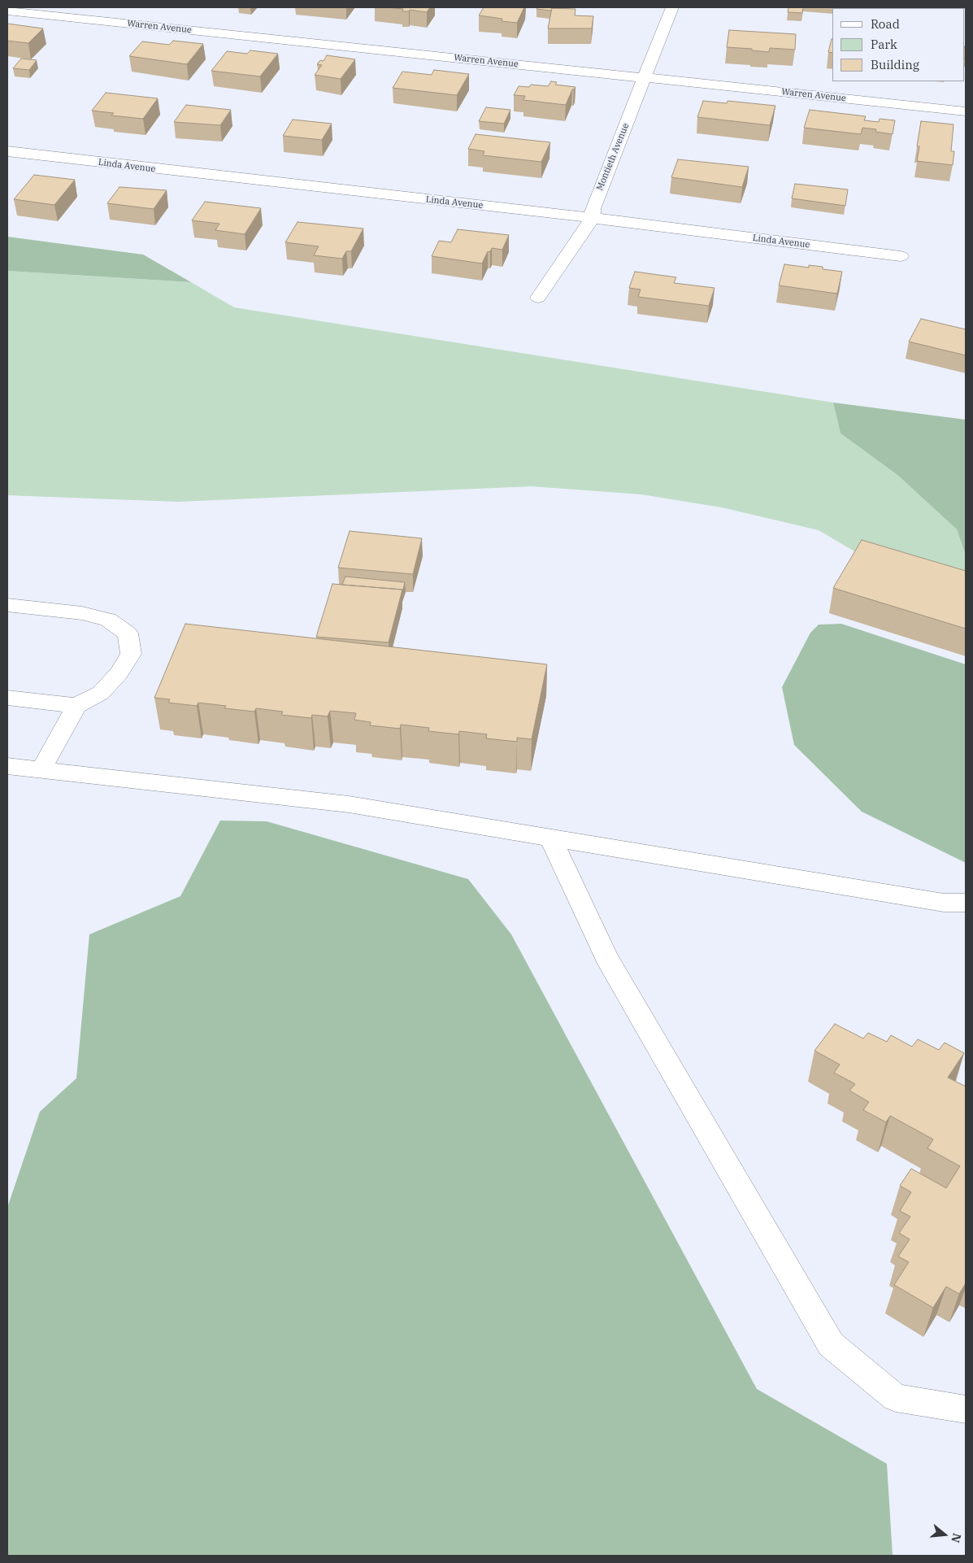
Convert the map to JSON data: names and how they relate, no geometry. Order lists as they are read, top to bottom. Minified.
{"streets":{"street":["Warren Avenue","Montieth Avenue","Linda Avenue"]},"crossings":[["Warren Avenue","Montieth Avenue"],["Montieth Avenue","Linda Avenue"]],"legend":["Road","Park","Building"],"north":"right"}
